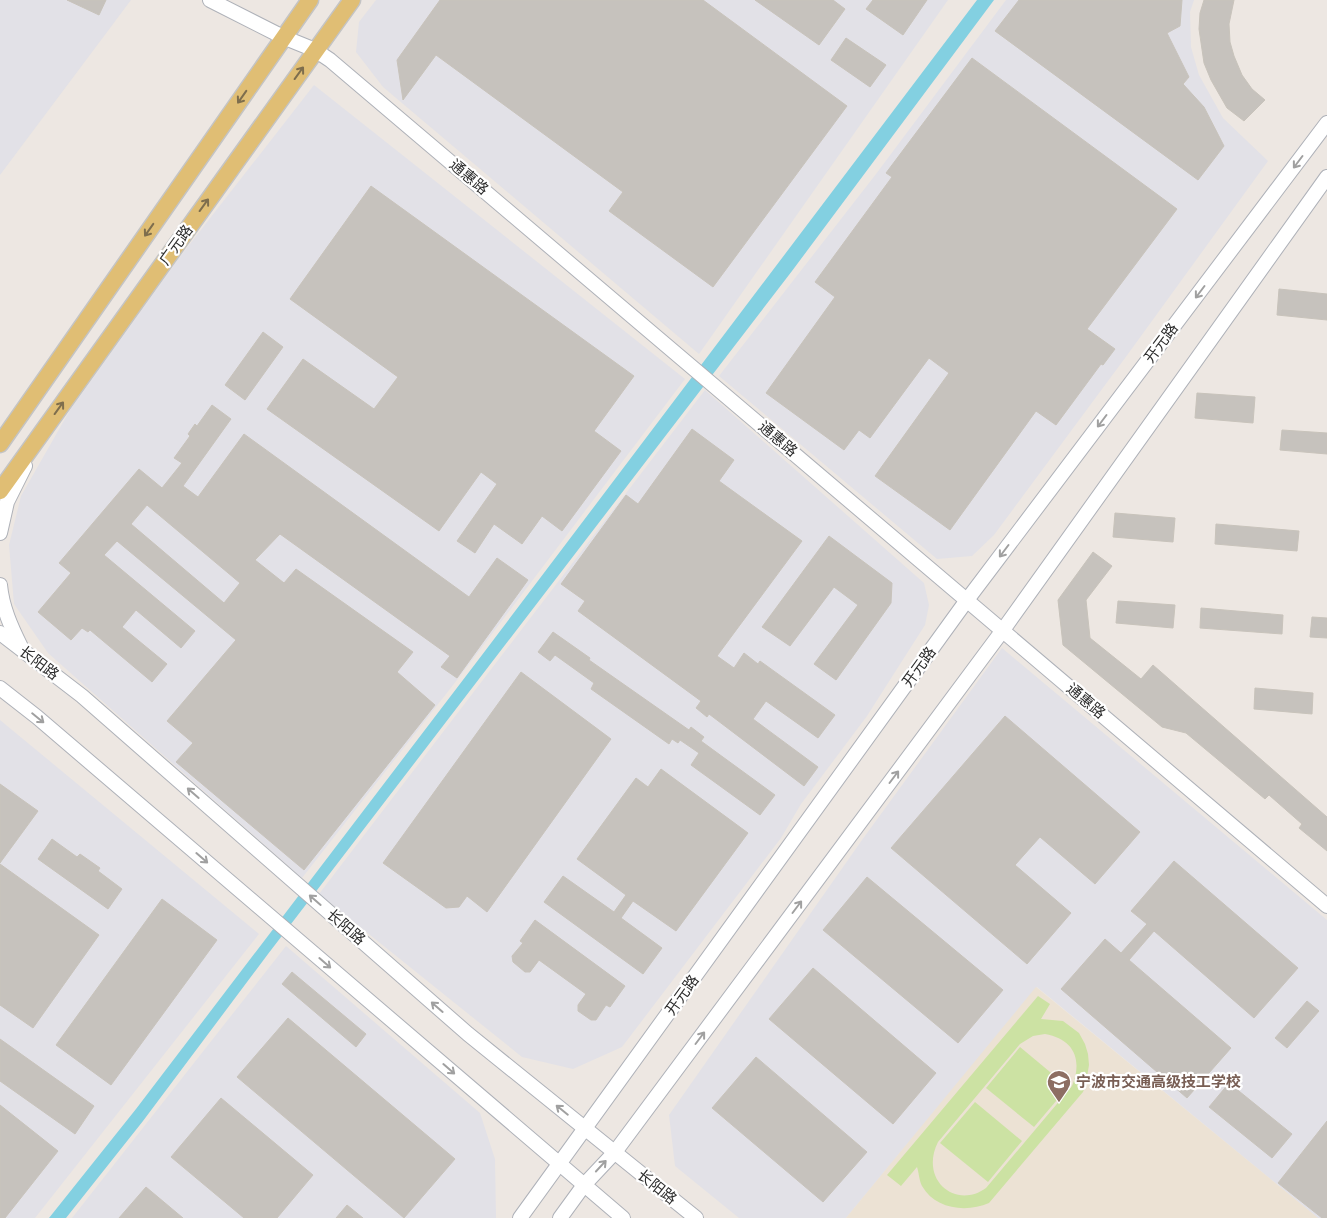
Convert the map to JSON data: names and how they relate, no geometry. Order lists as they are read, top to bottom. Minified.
{"streets":{"main road":["通惠路","广元路","开元路","长阳路"]},"crossings":[["通惠路","广元路"],["通惠路","开元路"],["开元路","长阳路"]],"places":{"school or university":["宁波市交通高级技工学校"]}}
